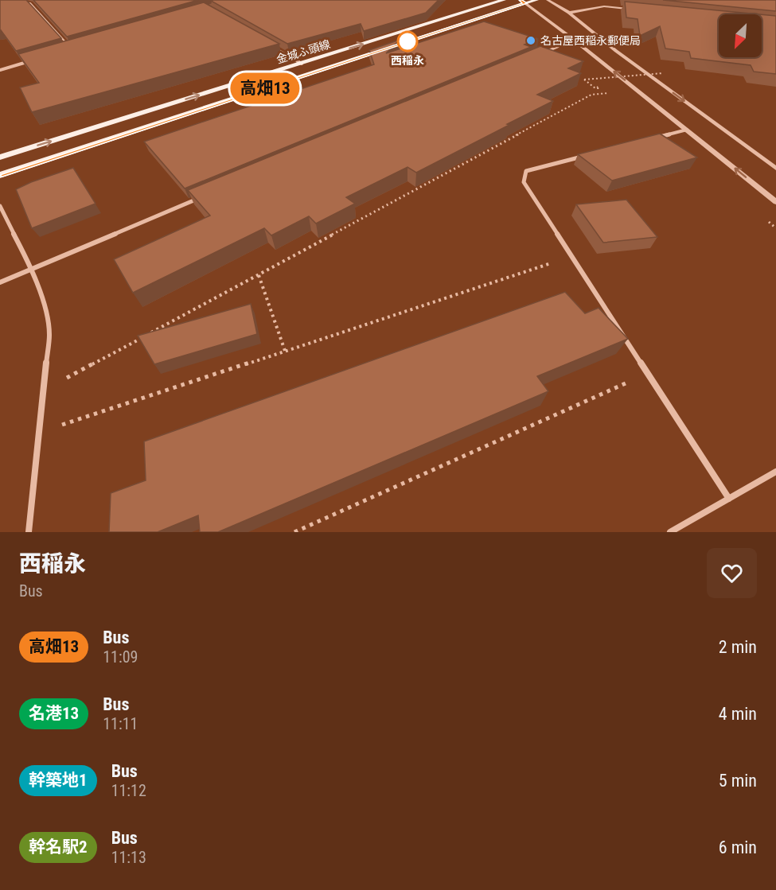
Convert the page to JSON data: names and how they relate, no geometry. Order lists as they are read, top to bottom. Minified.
{"streets":{"main road":["金城ふ頭線"]},"places":["名古屋西稲永郵便局","西稲永"],"lines":["bus line 高畑13"],"north":"bottom left","page":{"on_map":"高畑13","heading":["西稲永","Bus"],"list":[{"mark":"高畑13","name":"Bus","note":"11:09","value":"2 min"},{"mark":"名港13","name":"Bus","note":"11:11","value":"4 min"},{"mark":"幹築地1","name":"Bus","note":"11:12","value":"5 min"},{"mark":"幹名駅2","name":"Bus","note":"11:13","value":"6 min"}]}}
